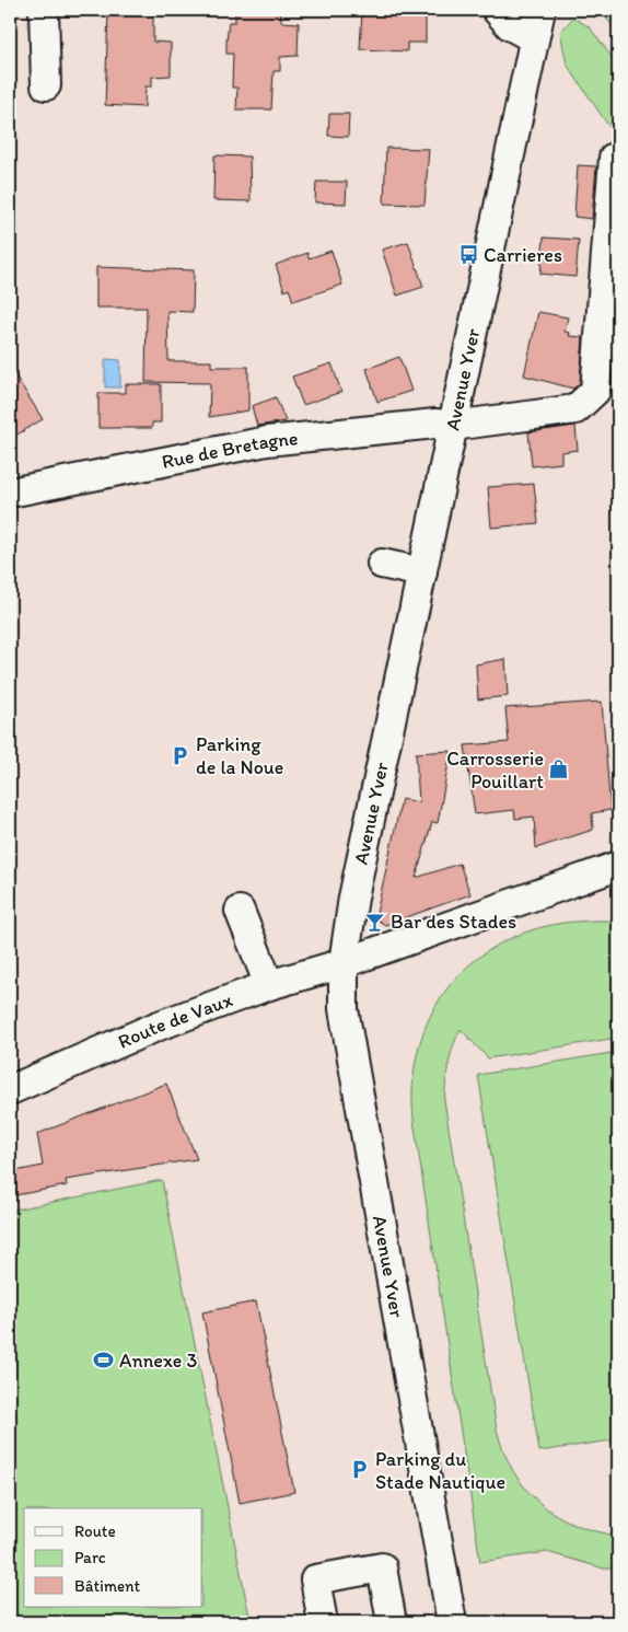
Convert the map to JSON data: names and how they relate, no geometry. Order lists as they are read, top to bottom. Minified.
{"streets":{"street":["Avenue Yver","Rue de Bretagne","Route de Vaux"]},"crossings":[["Avenue Yver","Rue de Bretagne"],["Avenue Yver","Route de Vaux"]],"places":{"bus stop":["Carrieres"],"parking":["Parking de la Noue","Parking du Stade Nautique"],"shop":["Carrosserie Pouillart"],"bar":["Bar des Stades"],"sports":["Annexe 3"]},"legend":["Route","Parc","Bâtiment"]}
